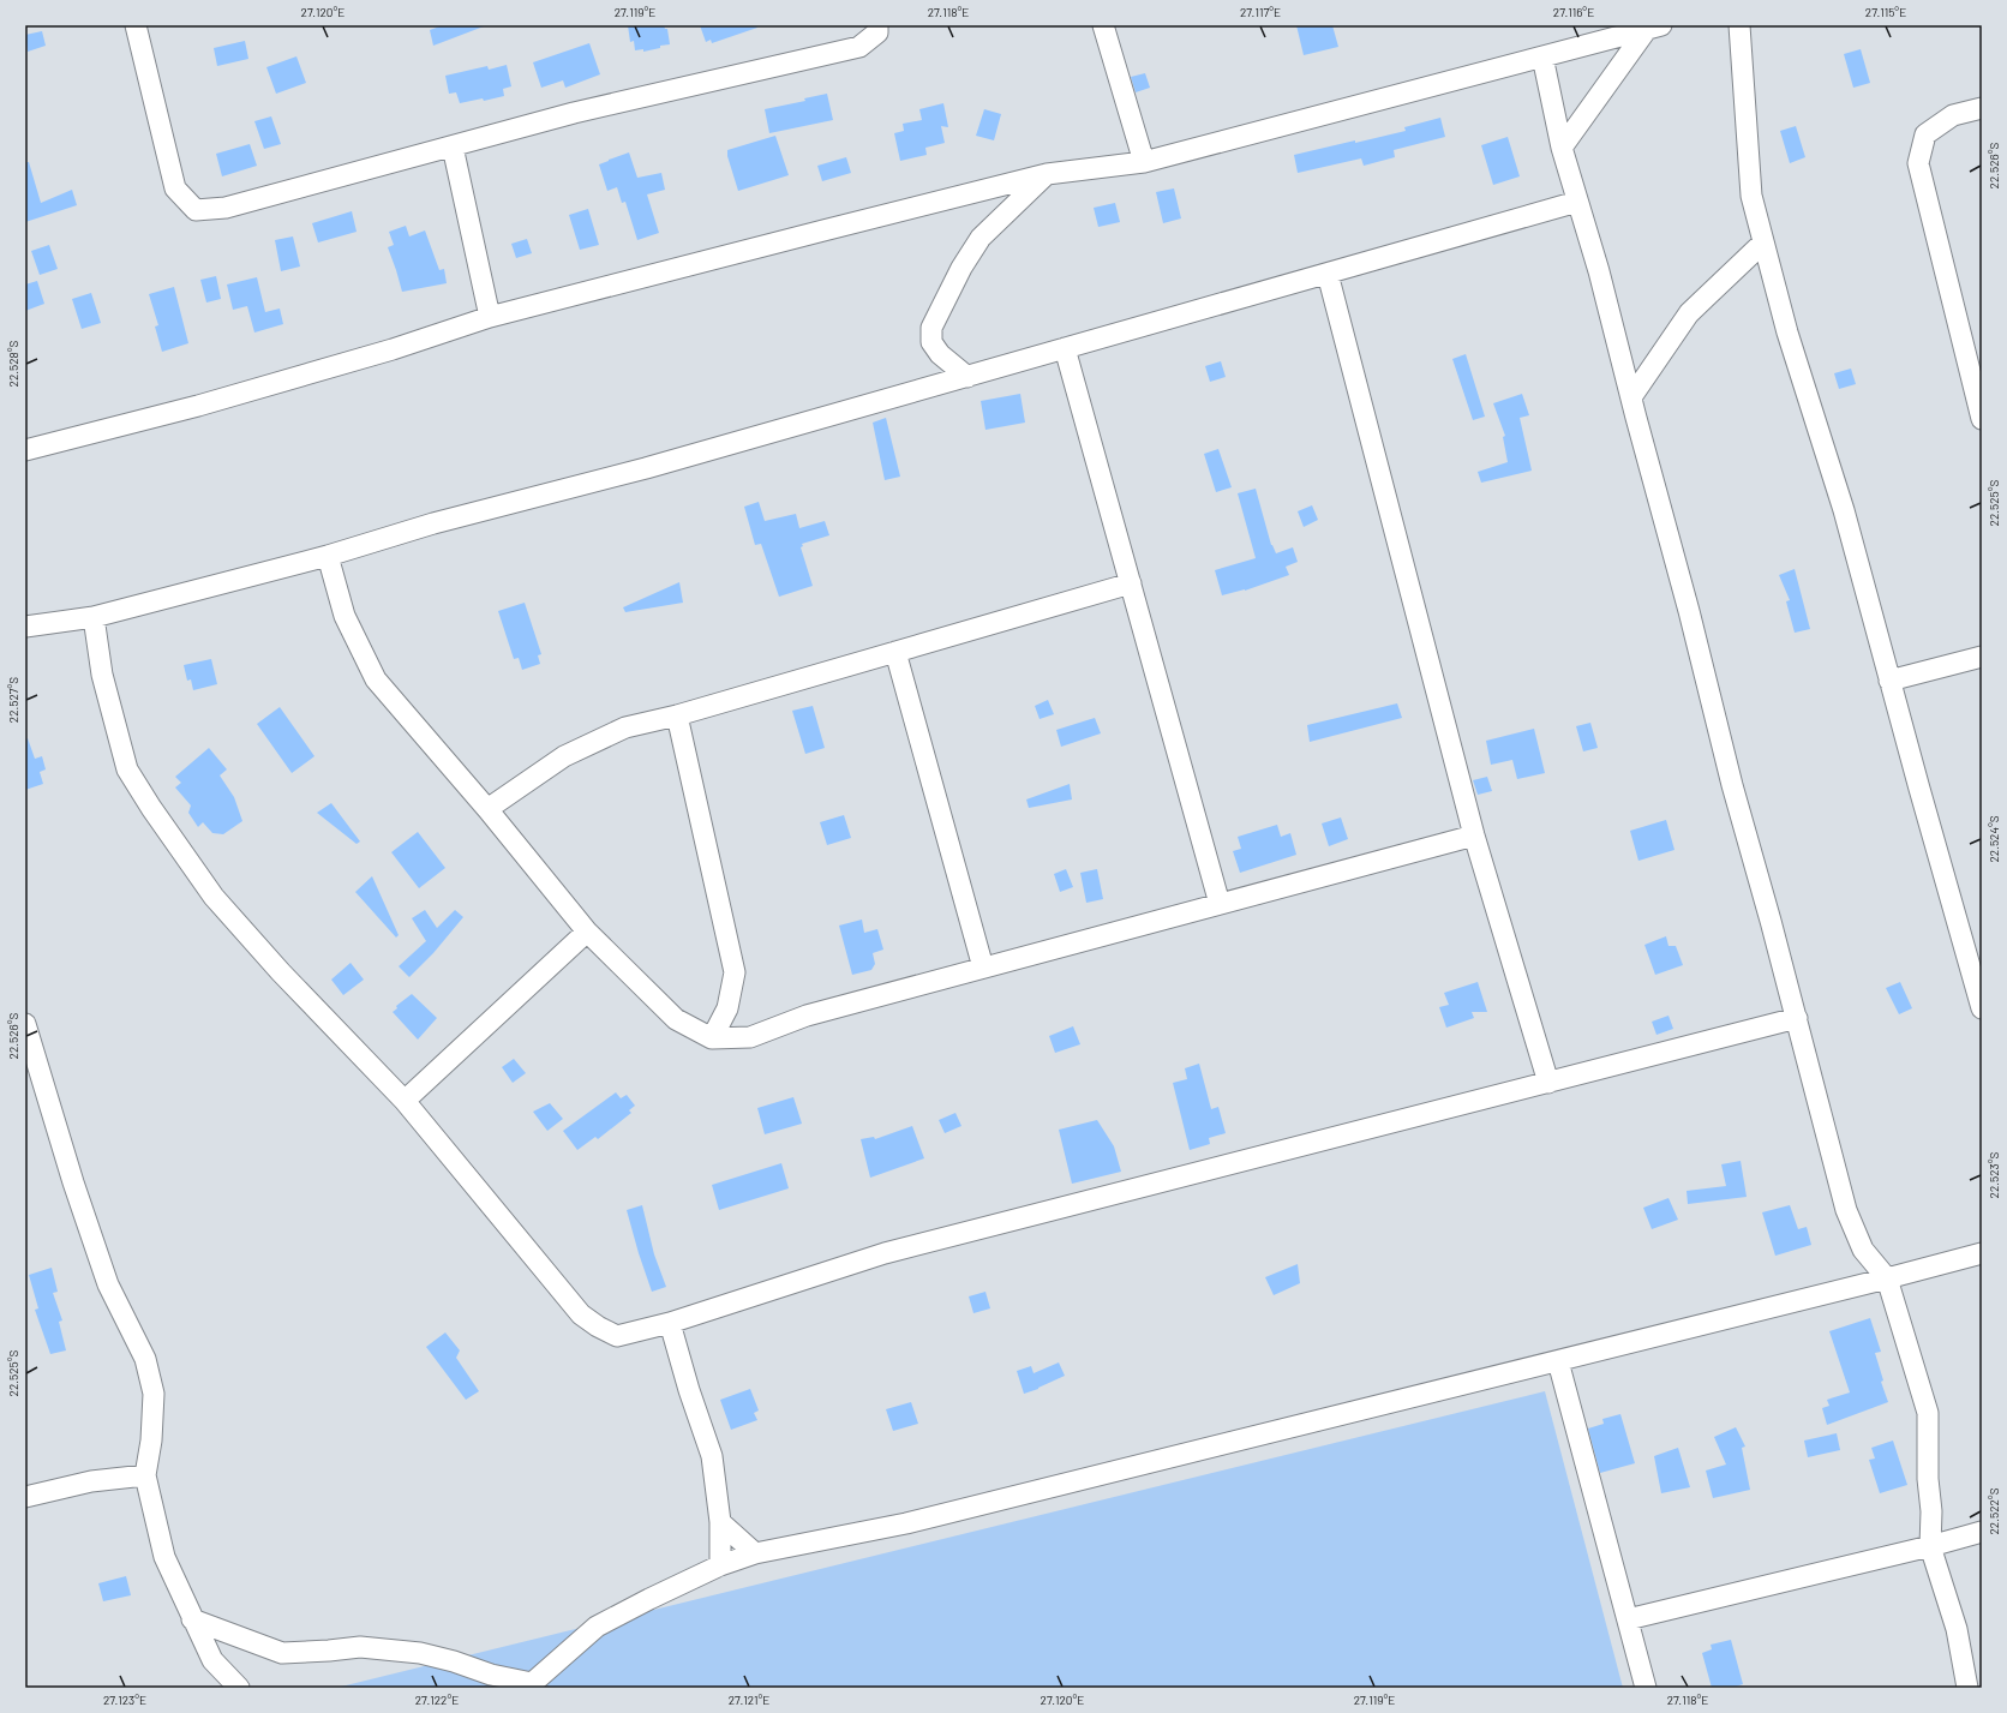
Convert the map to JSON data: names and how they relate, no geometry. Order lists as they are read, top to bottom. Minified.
{"coordinates":["27.120°E","27.119°E","27.118°E","27.117°E","27.116°E","27.115°E","22.526°S","22.528°S","22.525°S","22.527°S","22.524°S","22.523°S","22.522°S","27.123°E","27.122°E","27.121°E"]}
